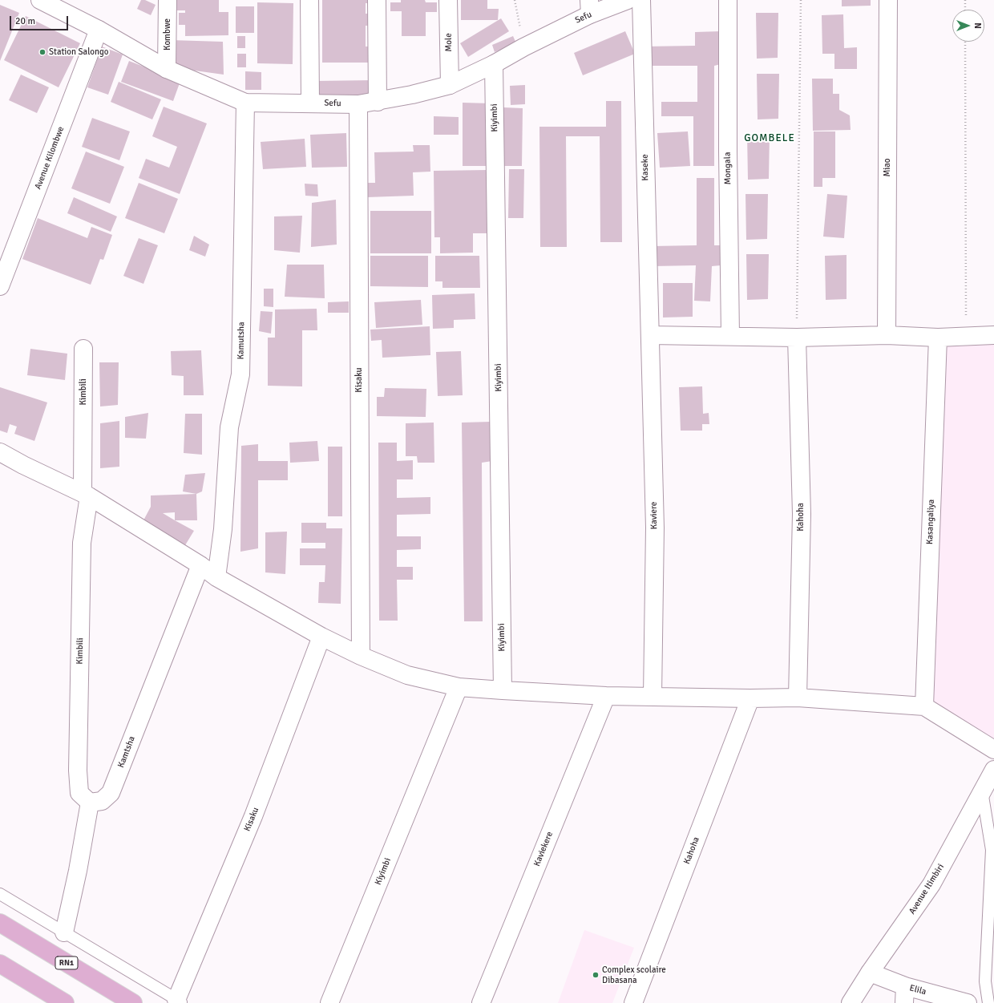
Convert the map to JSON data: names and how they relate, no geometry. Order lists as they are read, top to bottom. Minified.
{"streets":{"highway":["RN1"],"street":["Sefu","Kombwe","Mole","Kiyimbi","Avenue Kilombwe","Kaseke","Miao","Mongala","Kamutsha","Kisaku","Kimbili","Kaviere","Kahoha","Kasangaliya","Kamtsha","Kaviekere","Avenue Itimbiri","Elila"]},"crossings":[["Sefu","Kombwe"],["Sefu","Mole"],["Sefu","Kiyimbi"],["Sefu","Avenue Kilombwe"],["Sefu","Kamutsha"],["Sefu","Kisaku"],["Kaseke","Kaviere"],["Kimbili","Kamtsha"],["Avenue Itimbiri","Elila"]],"districts":["GOMBELE"],"places":["Station Salongo","Complex scolaire Dibasana"],"scale_bar":"20 m","north":"right"}
